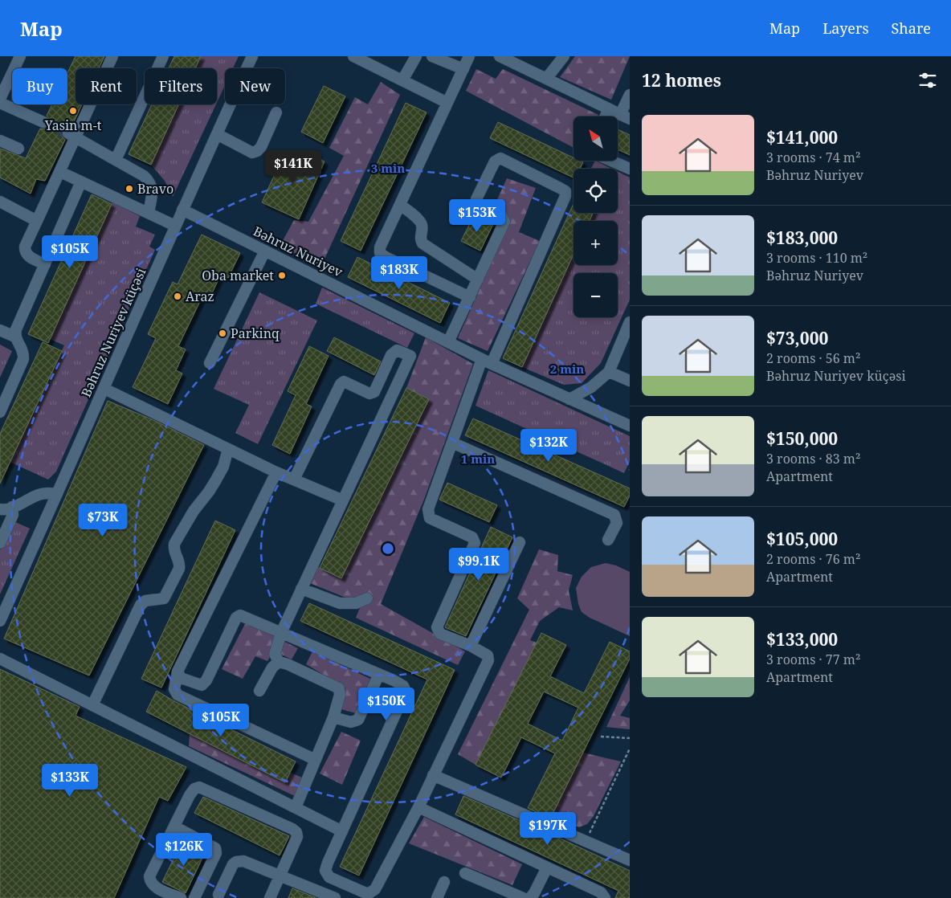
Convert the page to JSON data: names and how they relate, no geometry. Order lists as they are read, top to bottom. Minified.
{"streets":{"street":["Bəhruz Nuriyev","Bəhruz Nuriyev küçəsi"]},"crossings":[["Bəhruz Nuriyev","Bəhruz Nuriyev küçəsi"]],"places":["Yasin m-t","Bravo","Oba market","Araz","Parkinq"],"north":"top left","page":{"header":"Map","nav":["Map","Layers","Share"],"heading":"12 homes","chip":["Buy","Rent","Filters","New"],"list":[{"name":"$141,000","note":"3 rooms · 74 m² · Bəhruz Nuriyev"},{"name":"$183,000","note":"3 rooms · 110 m² · Bəhruz Nuriyev"},{"name":"$73,000","note":"2 rooms · 56 m² · Bəhruz Nuriyev küçəsi"},{"name":"$150,000","note":"3 rooms · 83 m² · Apartment"},{"name":"$105,000","note":"2 rooms · 76 m² · Apartment"},{"name":"$133,000","note":"3 rooms · 77 m² · Apartment"}],"map_buttons":["+","−"],"price":["$141K","$153K","$105K","$183K","$132K","$73K","$99.1K","$150K","$105K","$133K","$197K","$126K"]},"rings":["3 min","2 min","1 min"]}
